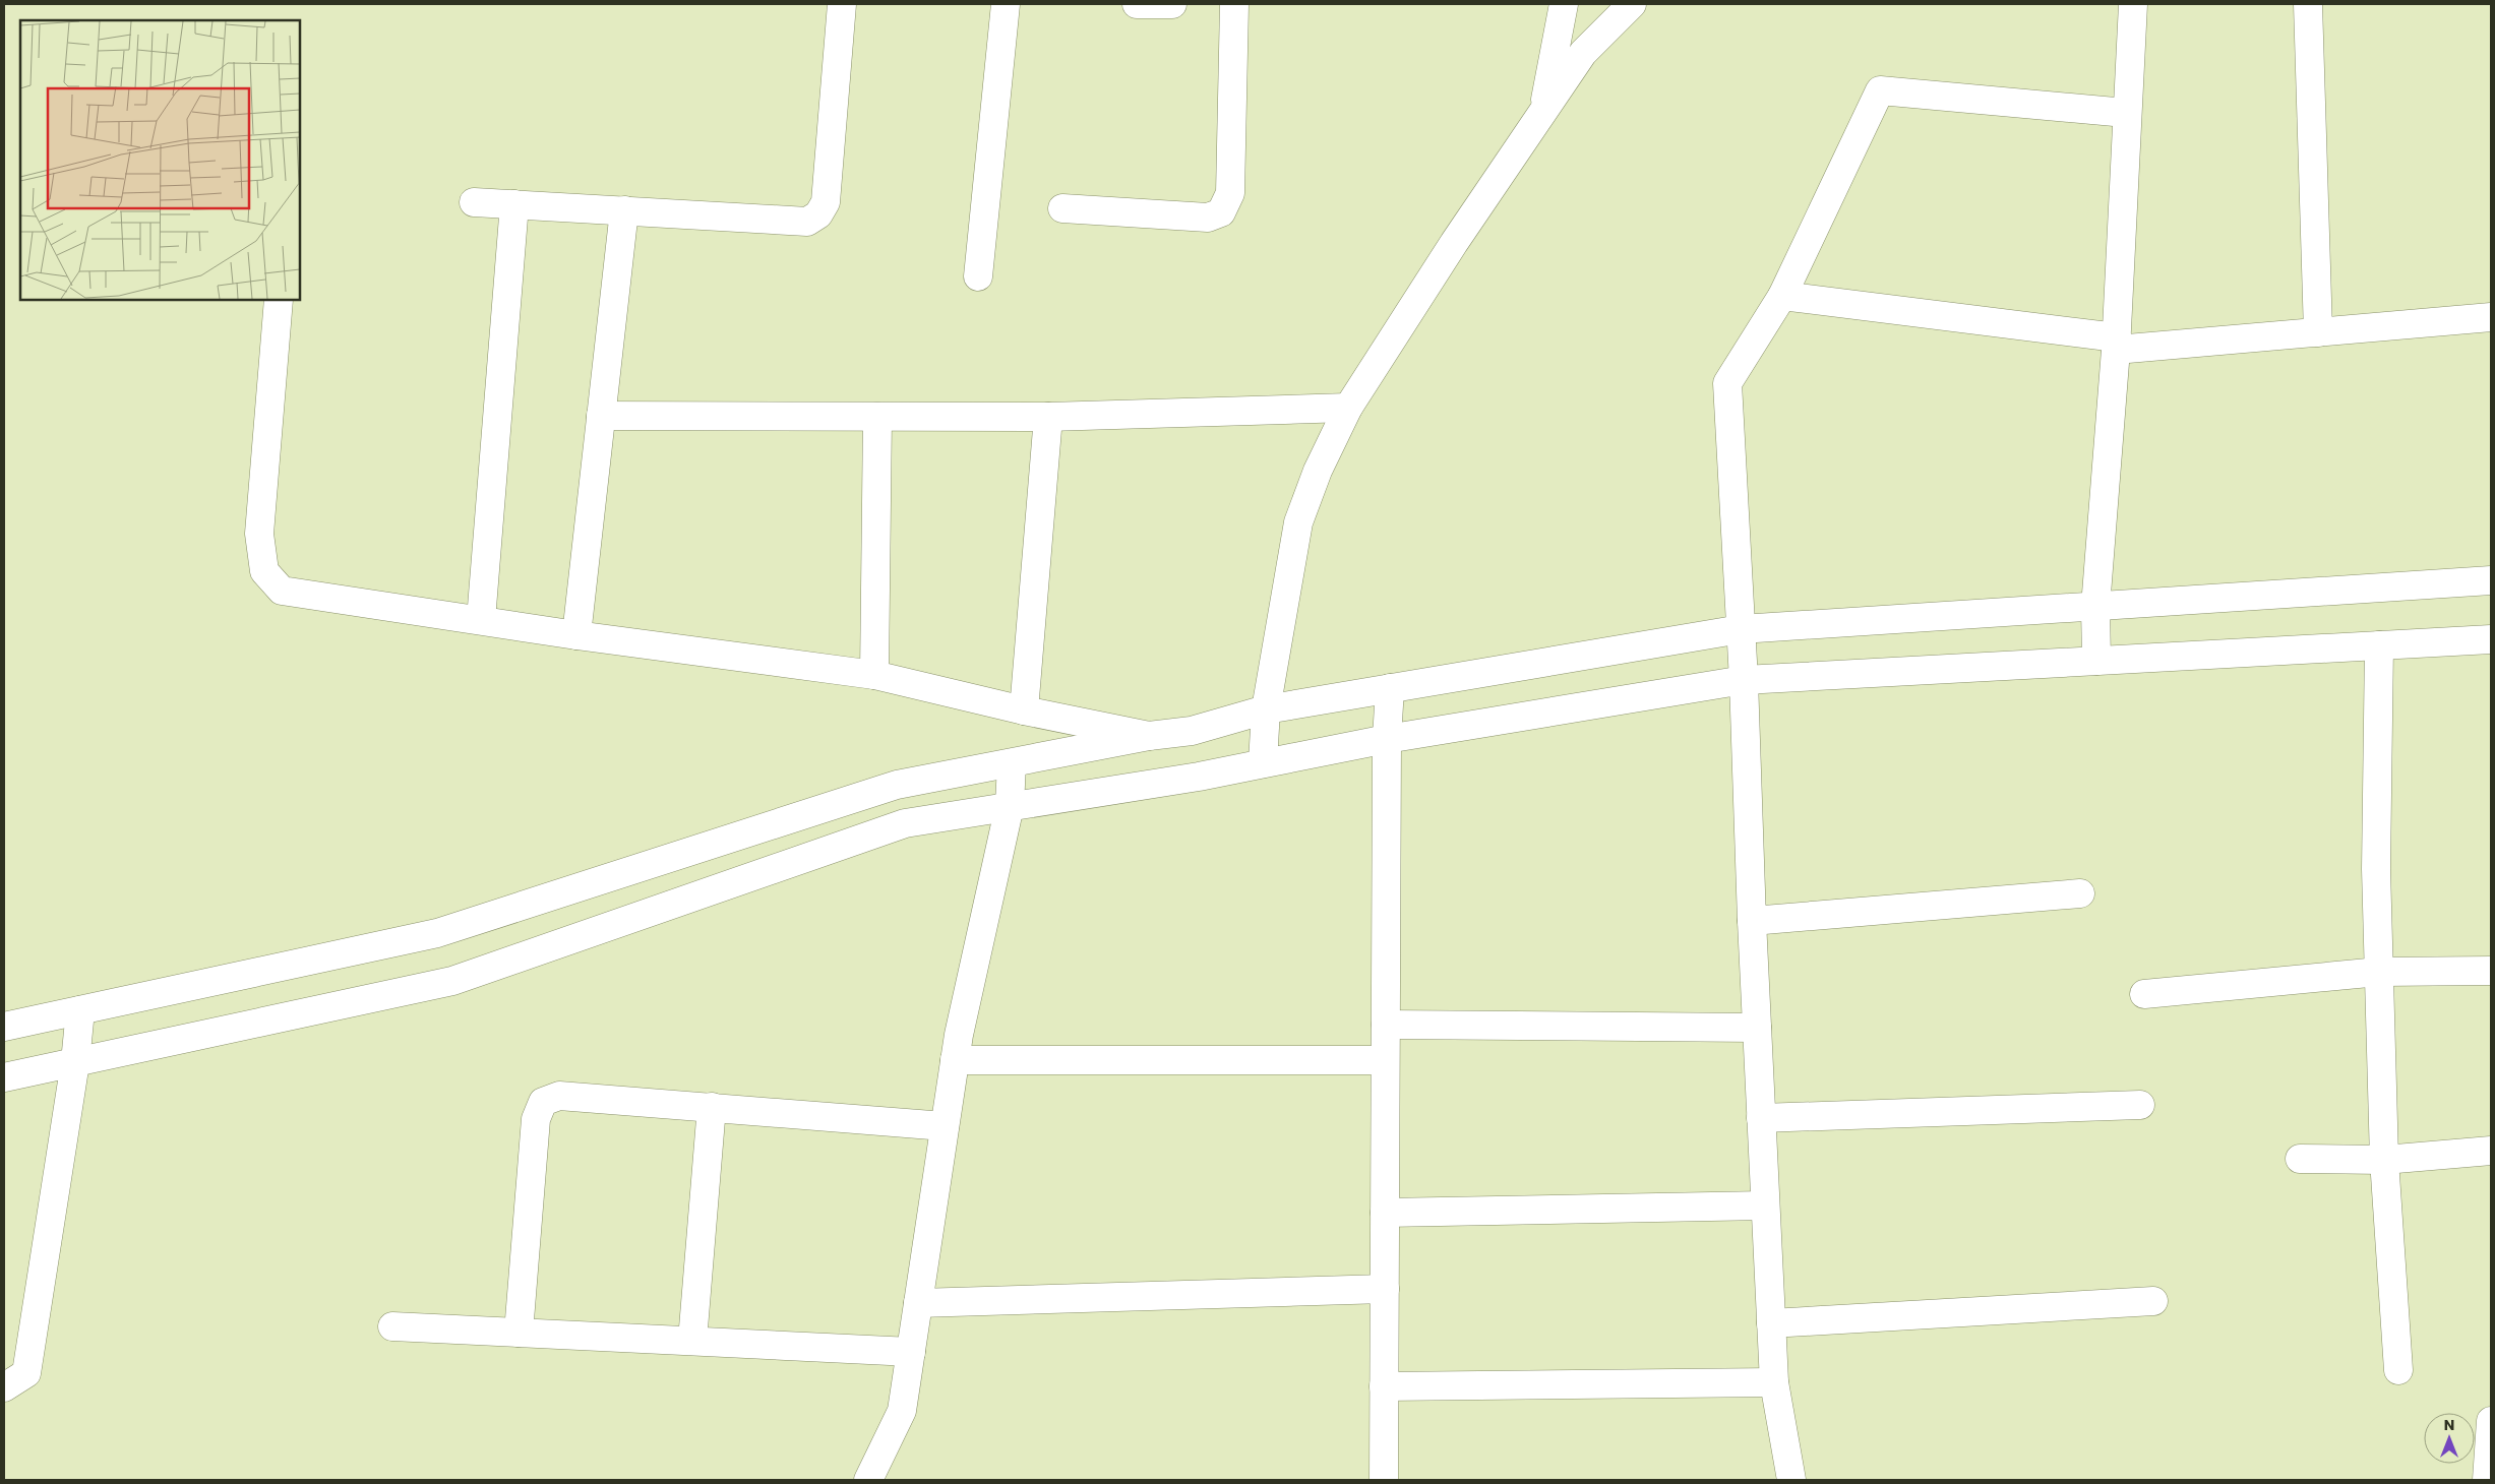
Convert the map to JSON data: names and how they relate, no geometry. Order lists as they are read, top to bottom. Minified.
{"north":"top"}
